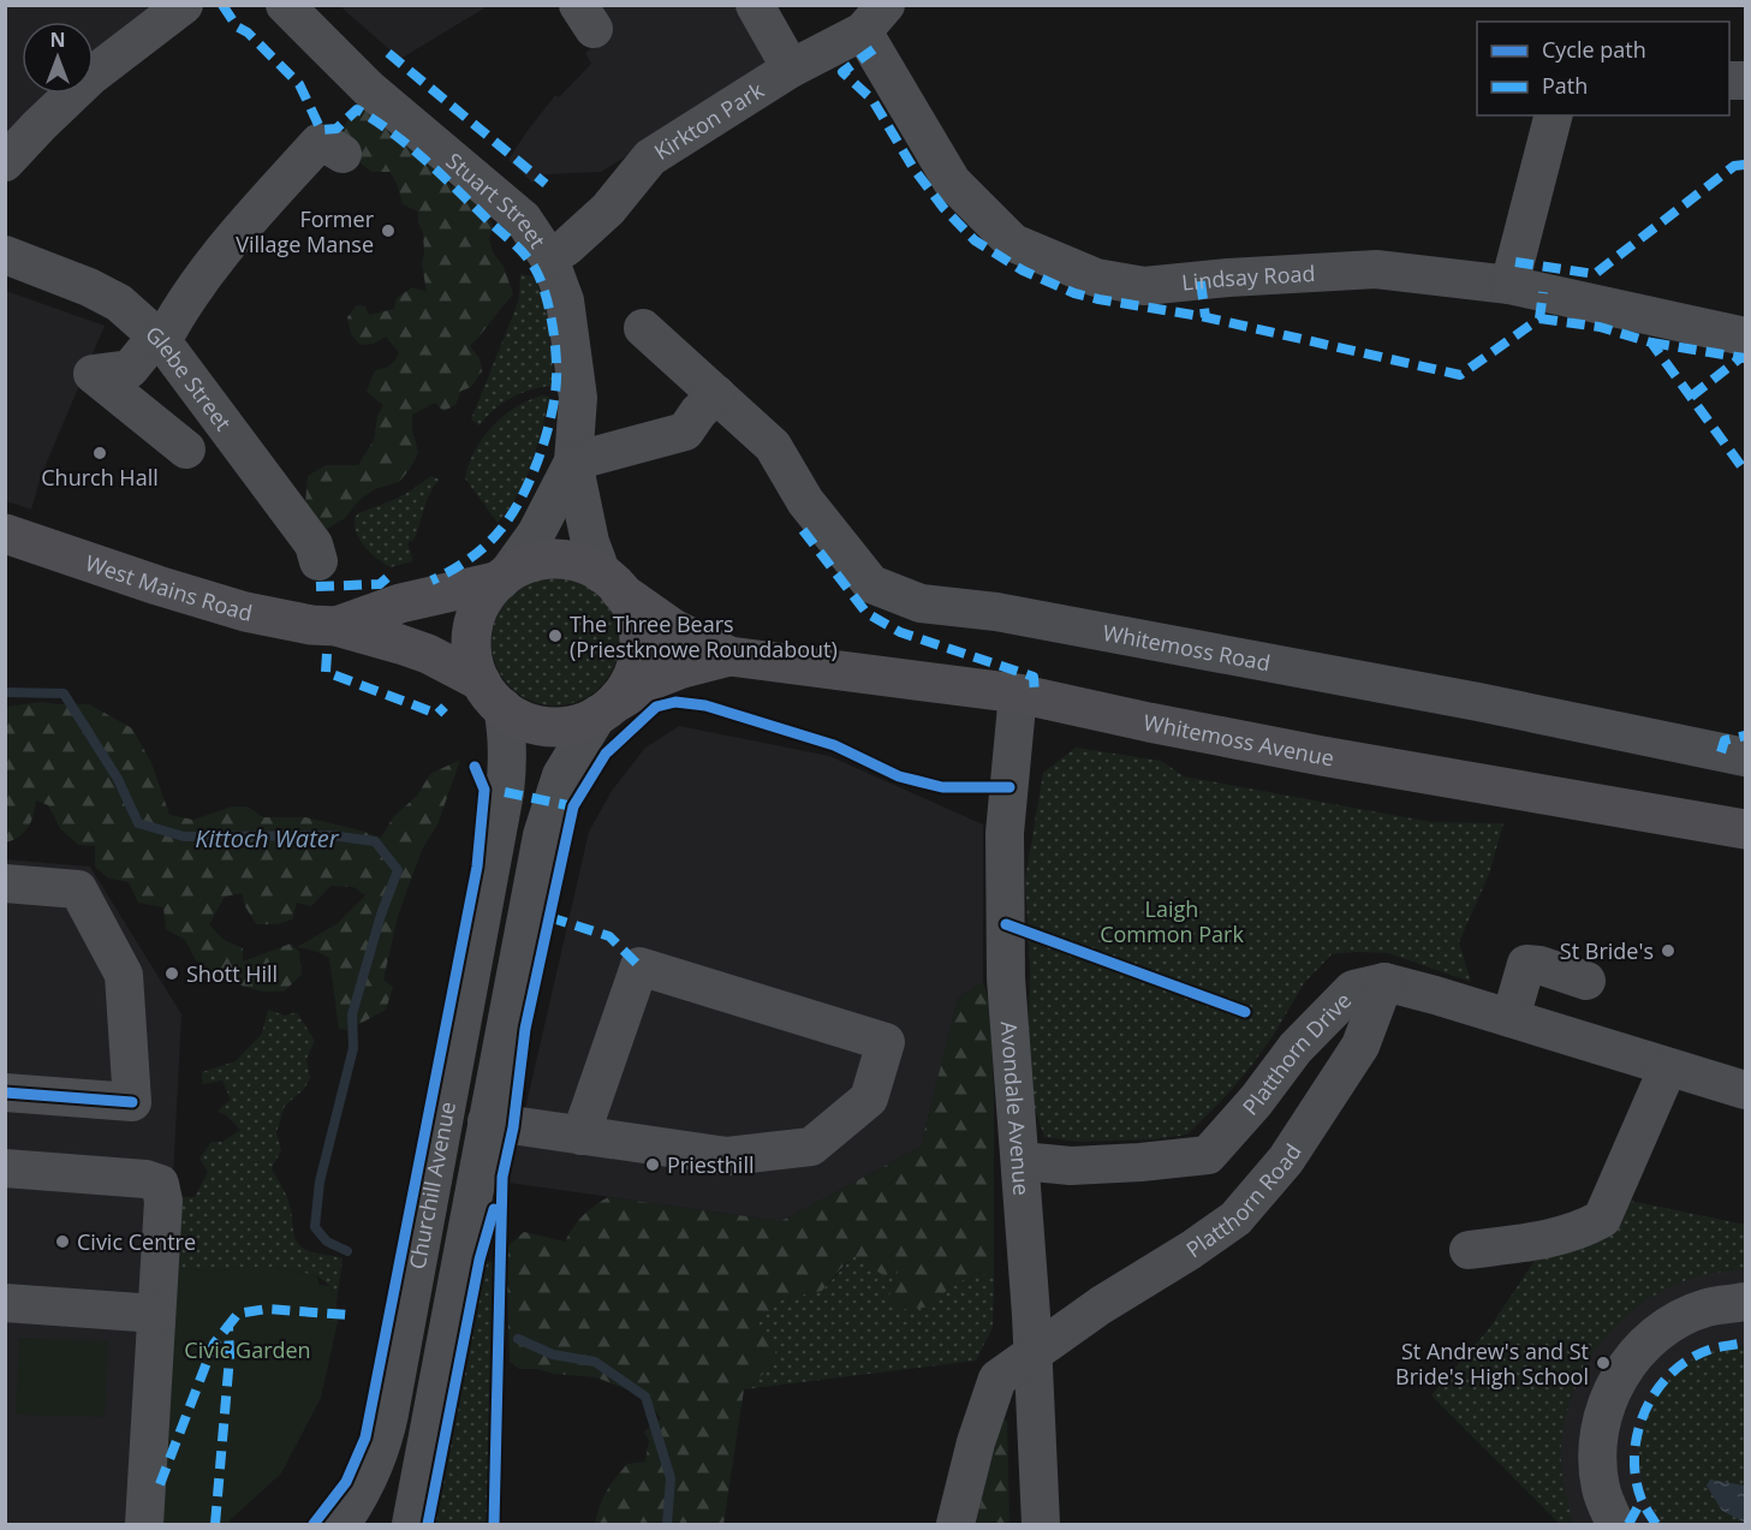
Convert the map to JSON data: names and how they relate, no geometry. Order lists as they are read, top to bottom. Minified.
{"streets":{"main road":["West Mains Road","Whitemoss Avenue"],"street":["Kirkton Park","Stuart Street","Lindsay Road","Glebe Street","Whitemoss Road","Platthorn Drive","Avondale Avenue","Churchill Avenue","Platthorn Road"]},"crossings":[["Kirkton Park","Stuart Street"],["Kirkton Park","Lindsay Road"],["Stuart Street","West Mains Road"],["Stuart Street","Whitemoss Avenue"],["Stuart Street","Churchill Avenue"],["West Mains Road","Whitemoss Avenue"],["West Mains Road","Churchill Avenue"],["Whitemoss Avenue","Avondale Avenue"],["Whitemoss Avenue","Churchill Avenue"],["Platthorn Drive","Avondale Avenue"],["Platthorn Drive","Platthorn Road"],["Avondale Avenue","Platthorn Road"]],"water":["Kittoch Water"],"parks":["Laigh Common Park","Civic Garden"],"places":["Former Village Manse","Church Hall","The Three Bears (Priestknowe Roundabout)","St Bride's","Shott Hill","Priesthill","Civic Centre","St Andrew's and St Bride's High School"],"legend":["Cycle path","Path"],"north":"top"}
